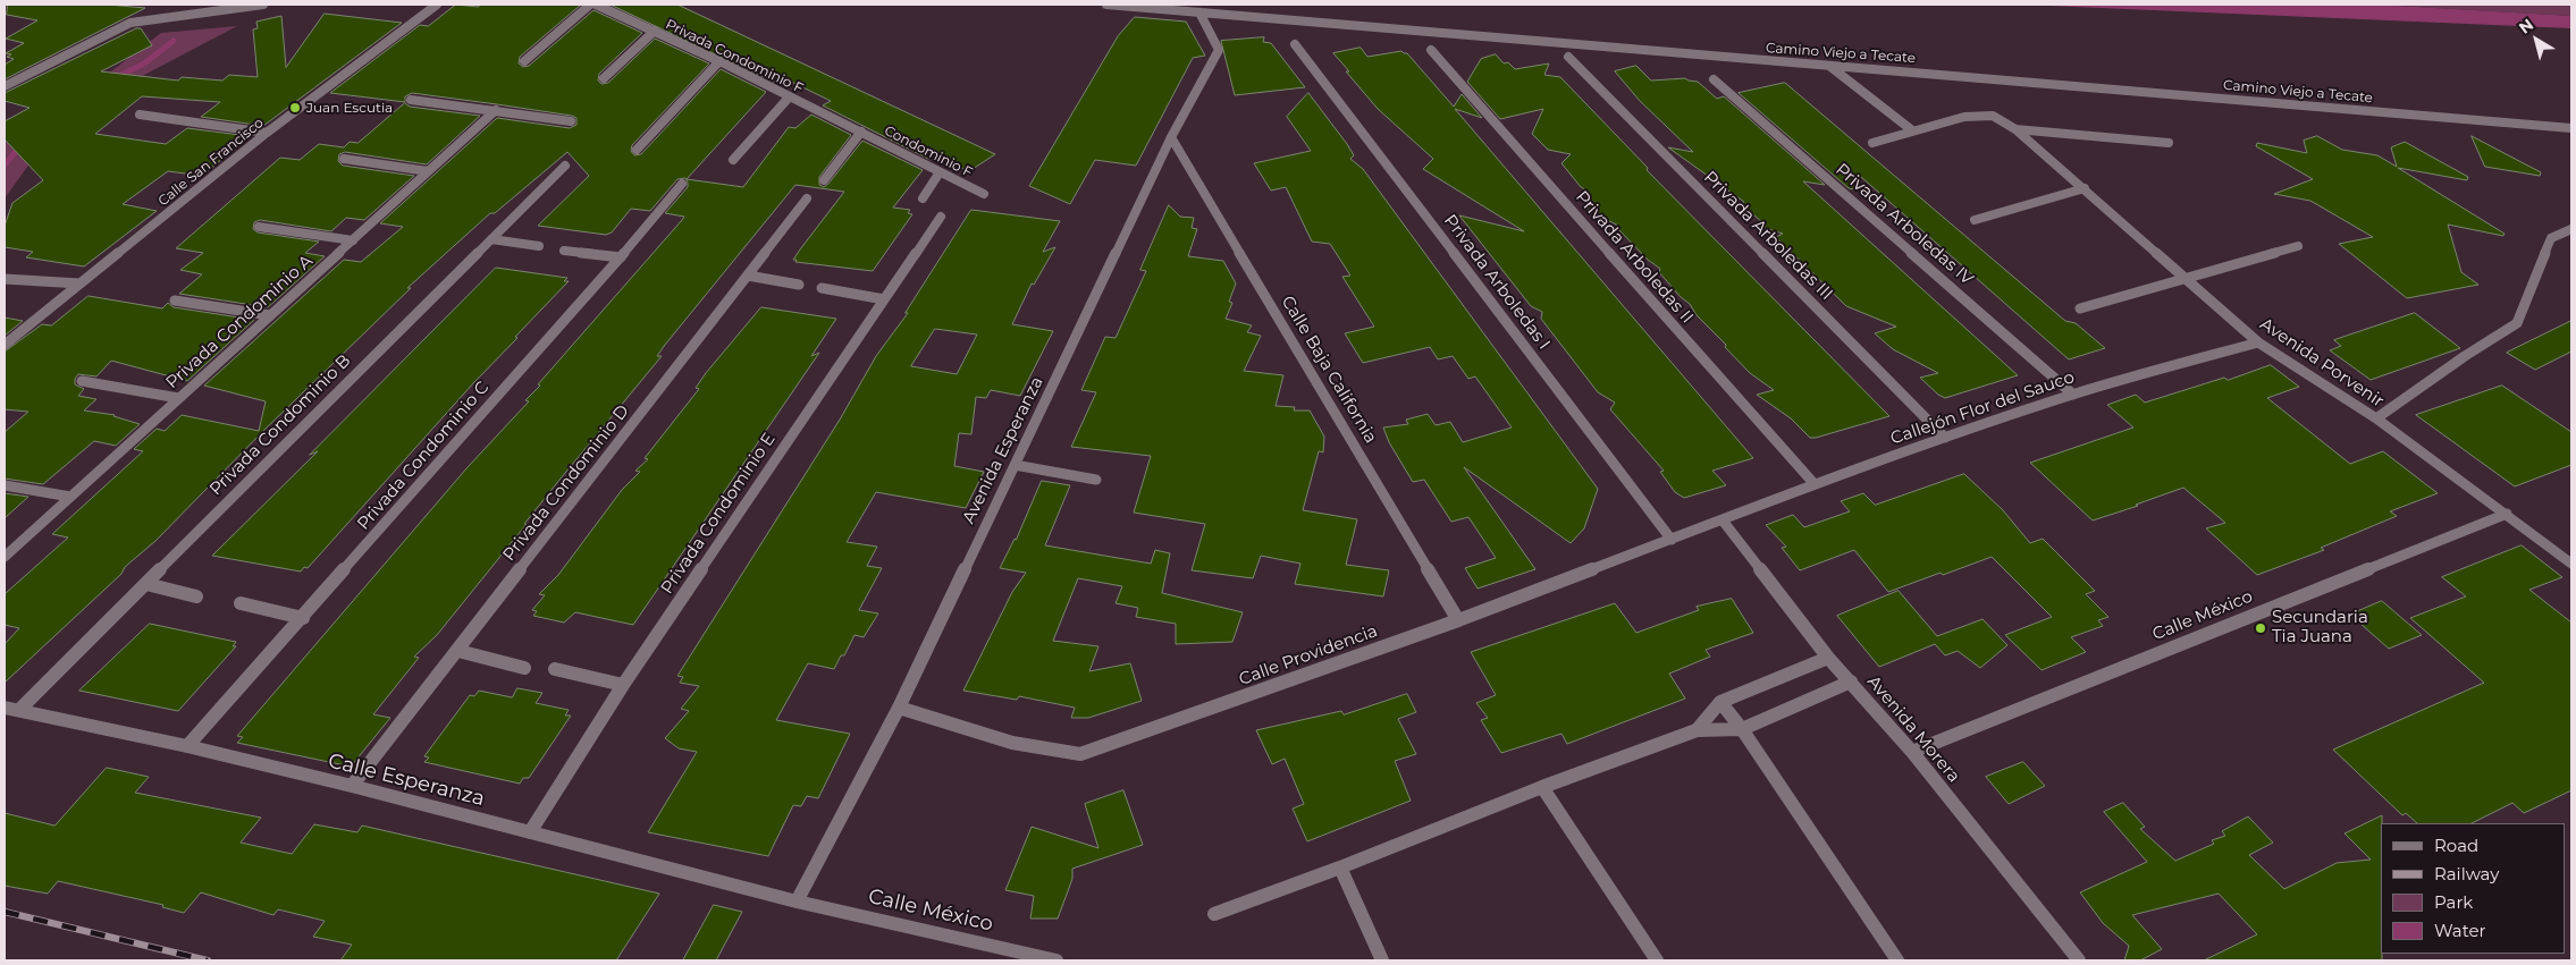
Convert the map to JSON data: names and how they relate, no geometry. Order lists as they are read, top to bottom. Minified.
{"streets":{"street":["Camino Viejo a Tecate","Privada Condominio F","Condominio F","Calle San Francisco","Privada Arboledas IV","Privada Arboledas III","Privada Arboledas II","Privada Arboledas I","Privada Condominio A","Avenida Porvenir","Calle Baja California","Callejón Flor del Sauco","Privada Condominio B","Avenida Esperanza","Privada Condominio C","Privada Condominio D","Privada Condominio E","Calle México","Calle Providencia","Avenida Morera","Calle Esperanza"]},"crossings":[["Camino Viejo a Tecate","Avenida Esperanza"],["Privada Condominio F","Condominio F"],["Privada Arboledas IV","Callejón Flor del Sauco"],["Privada Arboledas III","Callejón Flor del Sauco"],["Privada Arboledas II","Callejón Flor del Sauco"],["Privada Arboledas I","Calle Providencia"],["Avenida Porvenir","Callejón Flor del Sauco"],["Avenida Porvenir","Calle México"],["Calle Baja California","Avenida Esperanza"],["Calle Baja California","Calle Providencia"],["Callejón Flor del Sauco","Calle Providencia"],["Callejón Flor del Sauco","Avenida Morera"],["Privada Condominio B","Calle Esperanza"],["Avenida Esperanza","Calle México"],["Avenida Esperanza","Calle Providencia"],["Avenida Esperanza","Calle Esperanza"],["Privada Condominio C","Calle Esperanza"],["Privada Condominio D","Calle Esperanza"],["Privada Condominio E","Calle Esperanza"],["Calle México","Avenida Morera"],["Calle México","Calle Esperanza"],["Calle Providencia","Avenida Morera"]],"places":["Juan Escutia","Secundaria Tia Juana"],"legend":["Road","Railway","Park","Water"],"north":"top left"}
